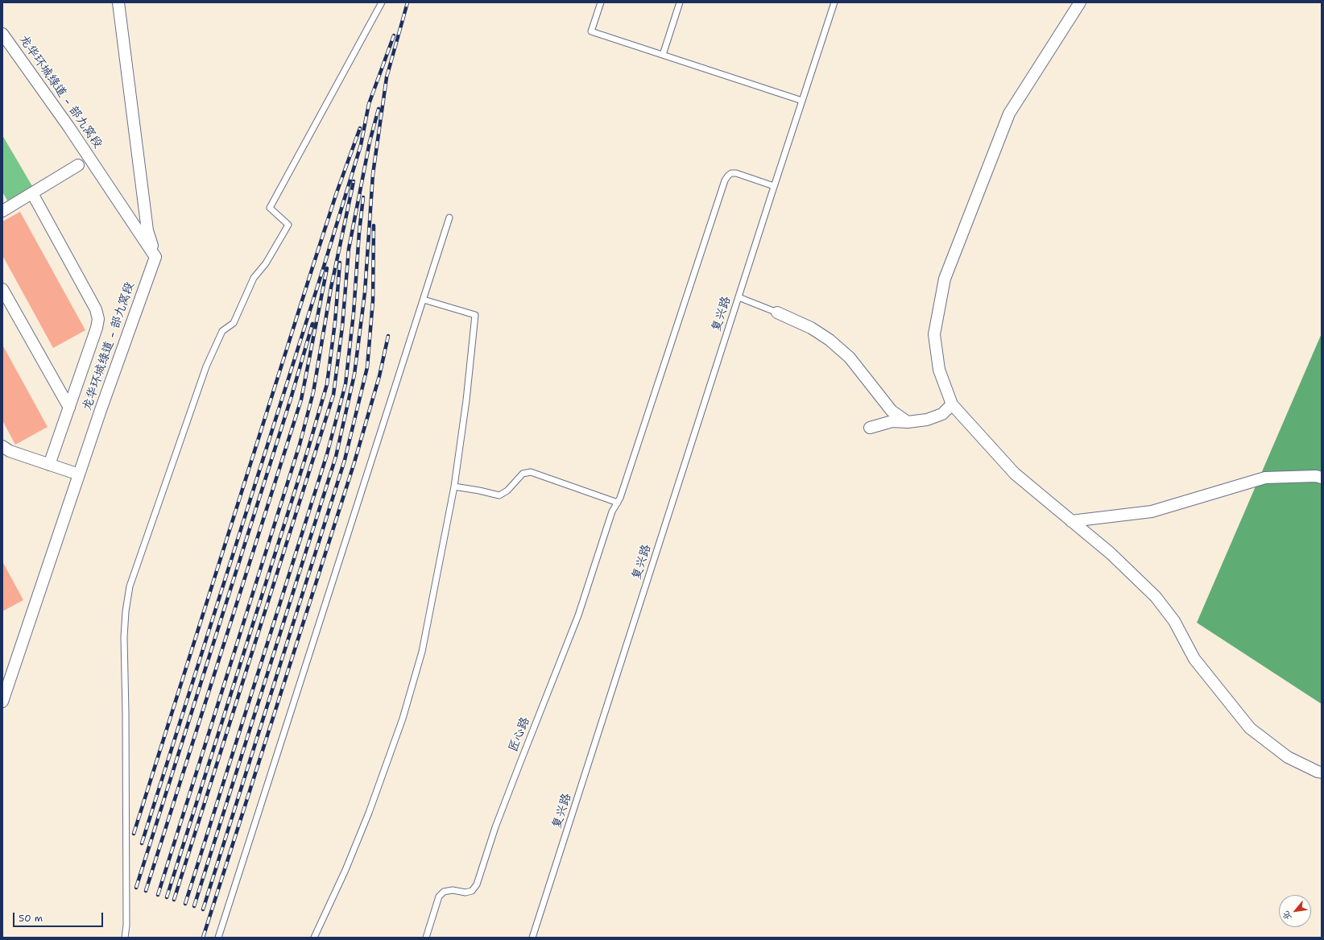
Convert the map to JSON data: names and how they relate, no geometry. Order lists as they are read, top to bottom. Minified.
{"streets":{"street":["龙华环城绿道 - 部九窝段"],"lane":["复兴路","匠心路"]},"scale_bar":"50 m","north":"bottom left"}
